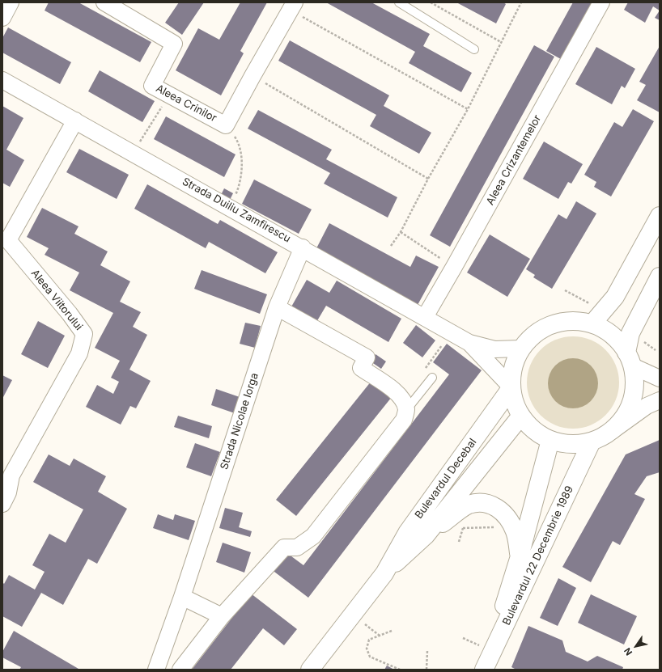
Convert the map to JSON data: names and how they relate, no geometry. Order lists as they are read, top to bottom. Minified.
{"streets":{"main road":["Bulevardul Decebal","Bulevardul 22 Decembrie 1989"],"street":["Aleea Crinilor","Aleea Crizantemelor","Strada Duiliu Zamfirescu","Aleea Viitorului","Strada Nicolae Iorga"]},"crossings":[["Aleea Crizantemelor","Strada Duiliu Zamfirescu"],["Strada Duiliu Zamfirescu","Aleea Viitorului"],["Strada Duiliu Zamfirescu","Strada Nicolae Iorga"]],"north":"bottom left"}
